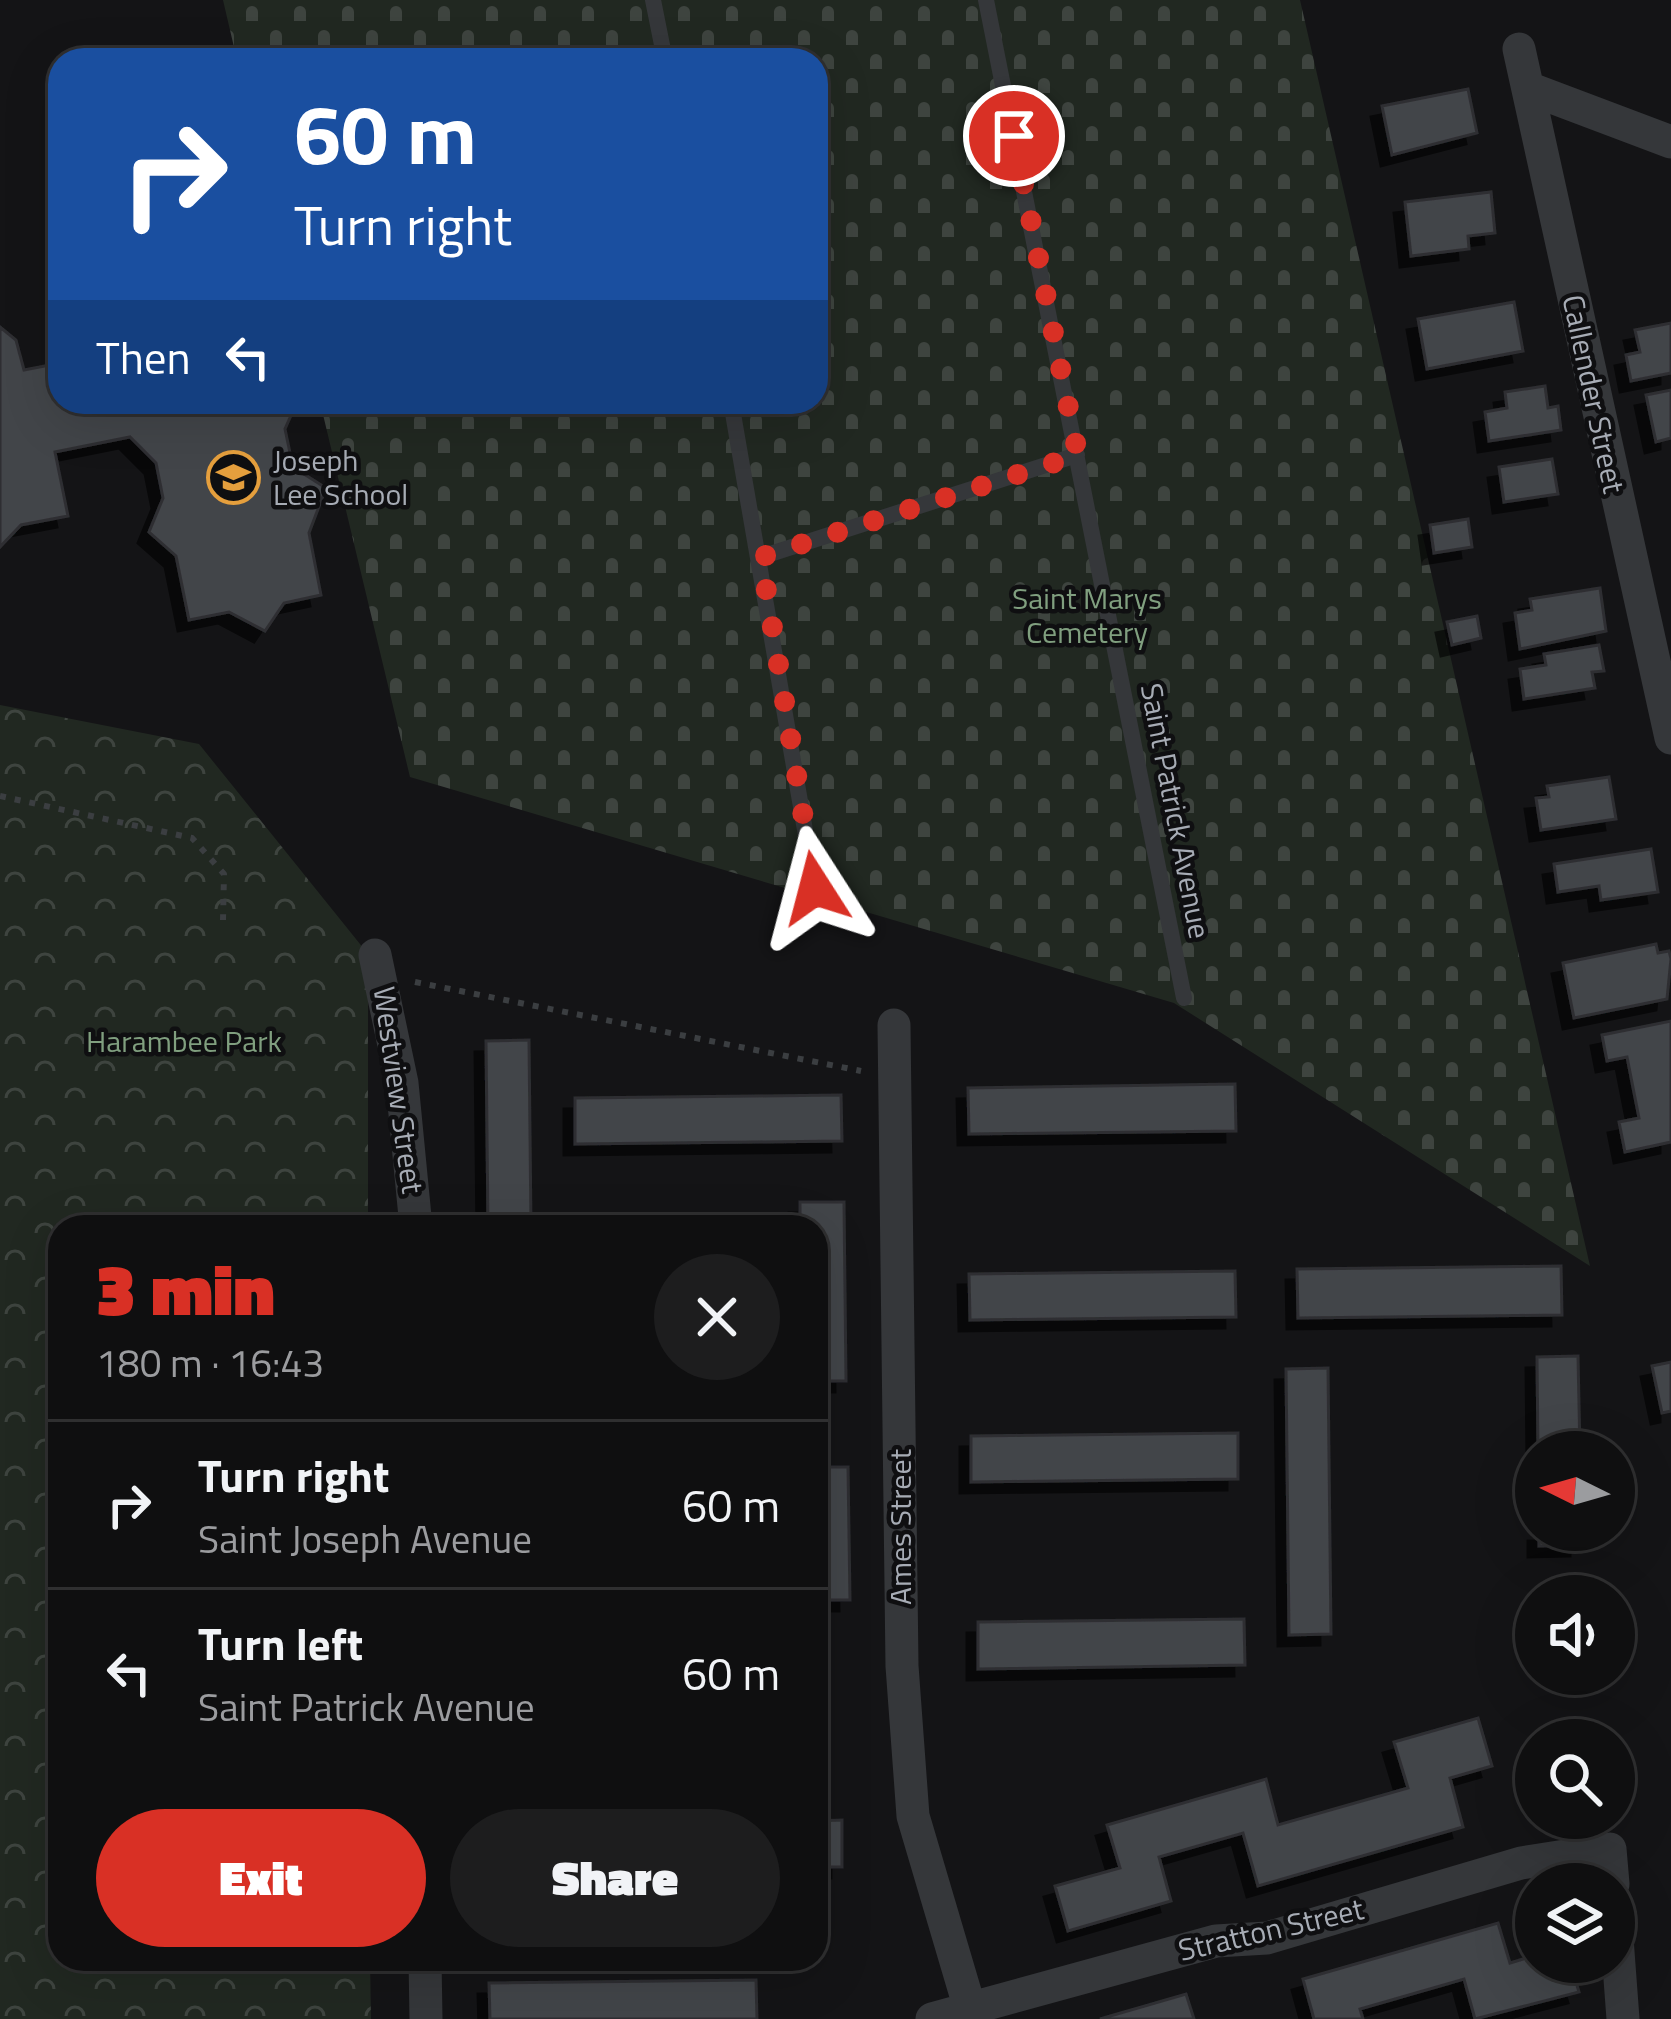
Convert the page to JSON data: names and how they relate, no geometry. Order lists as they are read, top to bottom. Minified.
{"streets":{"street":["Callender Street","Westview Street","Ames Street","Stratton Street"],"lane":["Saint Patrick Avenue"]},"crossings":[["Ames Street","Stratton Street"]],"parks":["Saint Marys Cemetery","Harambee Park"],"places":{"school or university":["Joseph Lee School"]},"north":"left","page":{"turn":["60 m","Turn right"],"then":"Then","heading":["3 min","180 m · 16:43"],"list":[{"name":"Turn right","note":"Saint Joseph Avenue","value":"60 m"},{"name":"Turn left","note":"Saint Patrick Avenue","value":"60 m"}],"buttons":["Exit","Share"]}}
